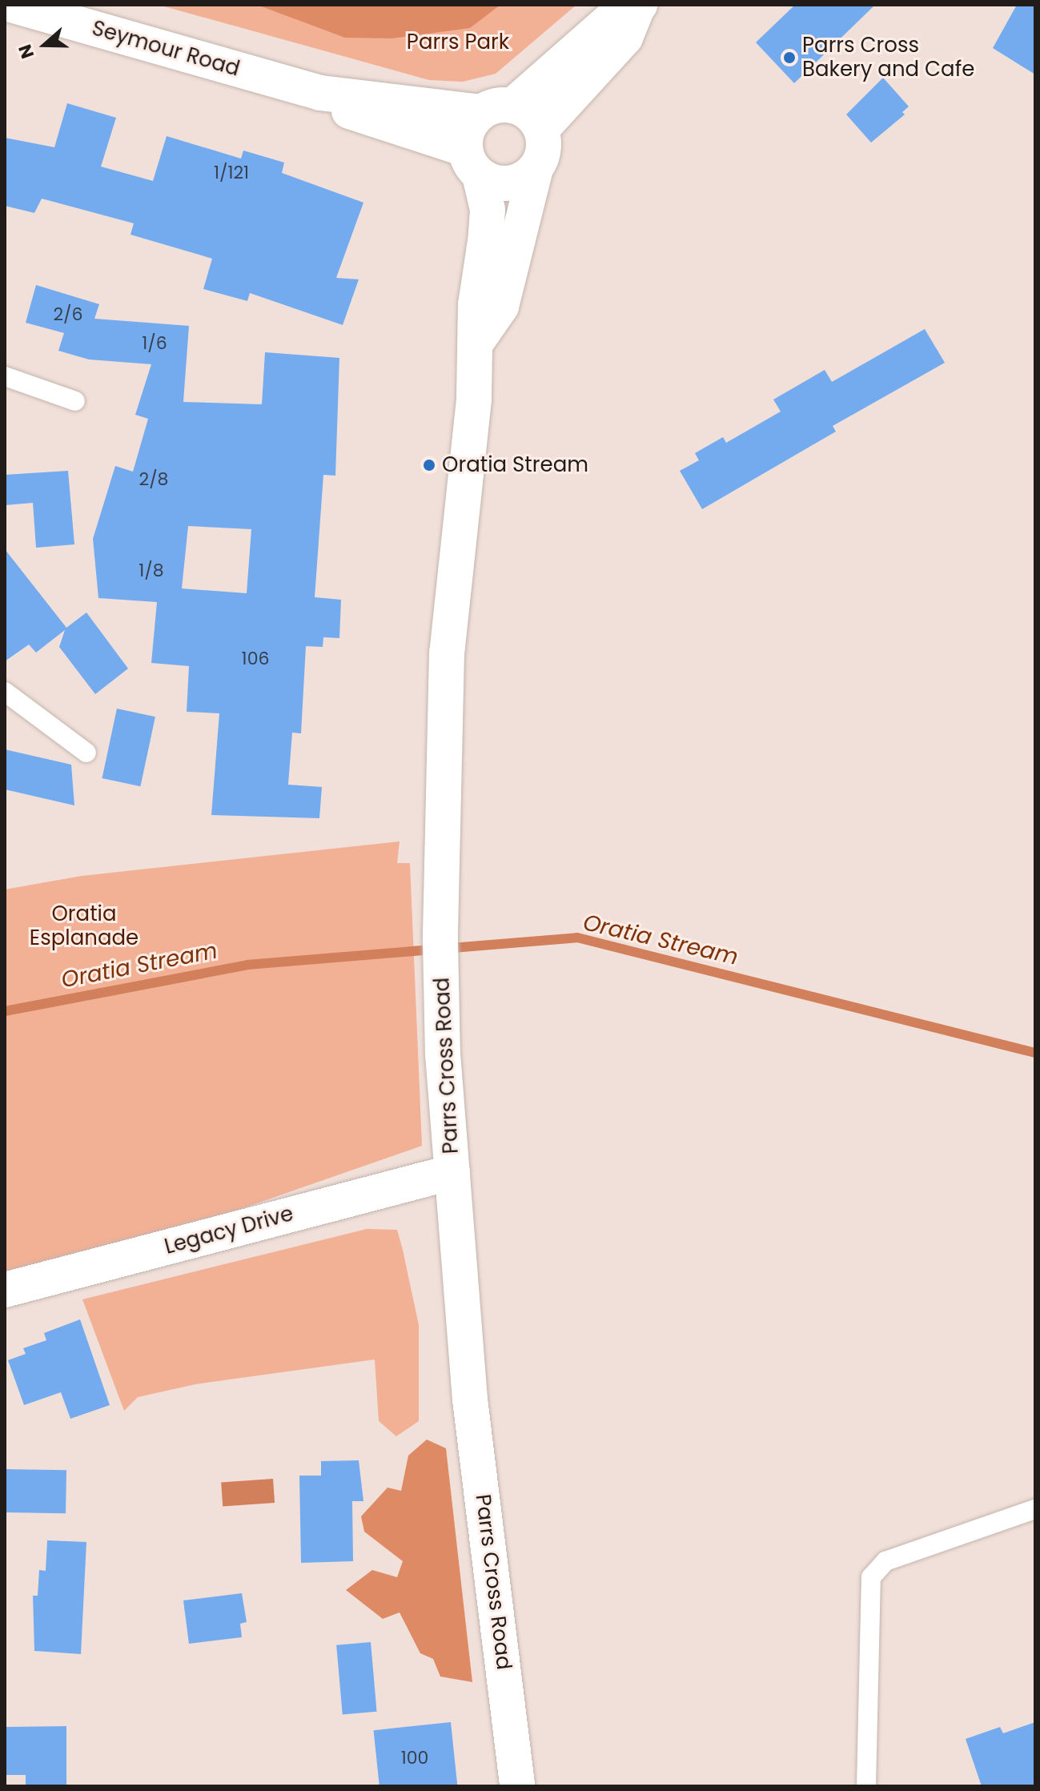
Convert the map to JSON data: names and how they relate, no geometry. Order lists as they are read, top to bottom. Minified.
{"streets":{"main road":["Seymour Road","Parrs Cross Road","Legacy Drive"]},"crossings":[["Seymour Road","Parrs Cross Road"],["Parrs Cross Road","Legacy Drive"]],"water":["Oratia Stream"],"parks":["Parrs Park","Oratia Esplanade"],"places":["Parrs Cross Bakery and Cafe","Oratia Stream"],"house_numbers":["1/121","2/6","1/6","2/8","1/8","106","100"],"north":"left"}
